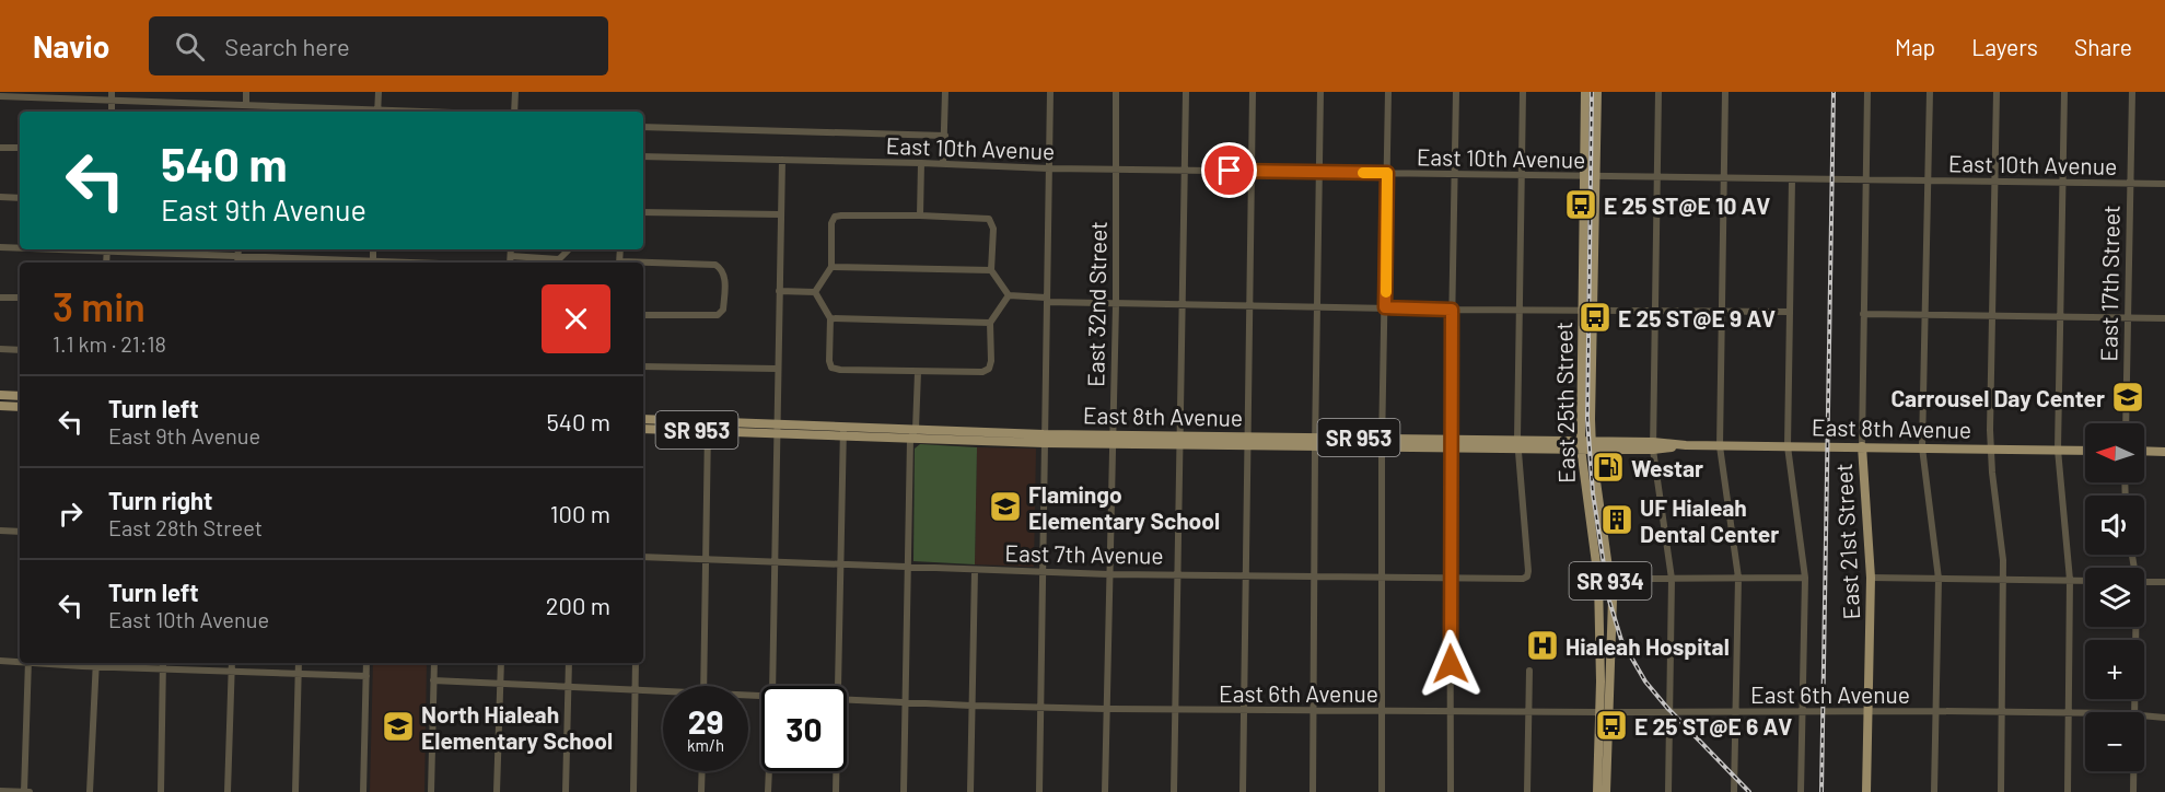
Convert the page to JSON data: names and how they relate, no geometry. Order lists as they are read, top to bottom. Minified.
{"streets":{"main road":["East 25th Street","East 8th Avenue","SR 953","East 21st Street","SR 934"],"street":["East 10th Avenue","East 17th Street","East 32nd Street","East 7th Avenue","East 6th Avenue"]},"crossings":[["East 10th Avenue","East 17th Street"],["East 10th Avenue","East 32nd Street"],["East 10th Avenue","East 25th Street"],["East 10th Avenue","East 21st Street"],["East 10th Avenue","SR 934"],["East 32nd Street","East 8th Avenue"],["East 32nd Street","East 7th Avenue"],["East 32nd Street","East 6th Avenue"],["East 25th Street","East 8th Avenue"],["East 25th Street","SR 934"],["East 25th Street","East 6th Avenue"],["East 8th Avenue","East 21st Street"],["East 8th Avenue","East 7th Avenue"],["East 8th Avenue","SR 934"],["East 21st Street","East 6th Avenue"],["SR 934","East 6th Avenue"]],"places":{"bus stop":["E 25 ST@E 10 AV","E 25 ST@E 9 AV","E 25 ST@E 6 AV"],"school or university":["Carrousel Day Center","Flamingo Elementary School","North Hialeah Elementary School"],"fuel station":["Westar"],"building":["UF Hialeah Dental Center"],"hospital":["Hialeah Hospital"]},"north":"left","page":{"header":"Navio","search":"Search here","nav":["Map","Layers","Share"],"turn":["540 m","East 9th Avenue"],"heading":["3 min","1.1 km · 21:18"],"list":[{"name":"Turn left","note":"East 9th Avenue","value":"540 m"},{"name":"Turn right","note":"East 28th Street","value":"100 m"},{"name":"Turn left","note":"East 10th Avenue","value":"200 m"}],"map_buttons":["+","−"],"speed":"29 km/h","limit":"30"}}
